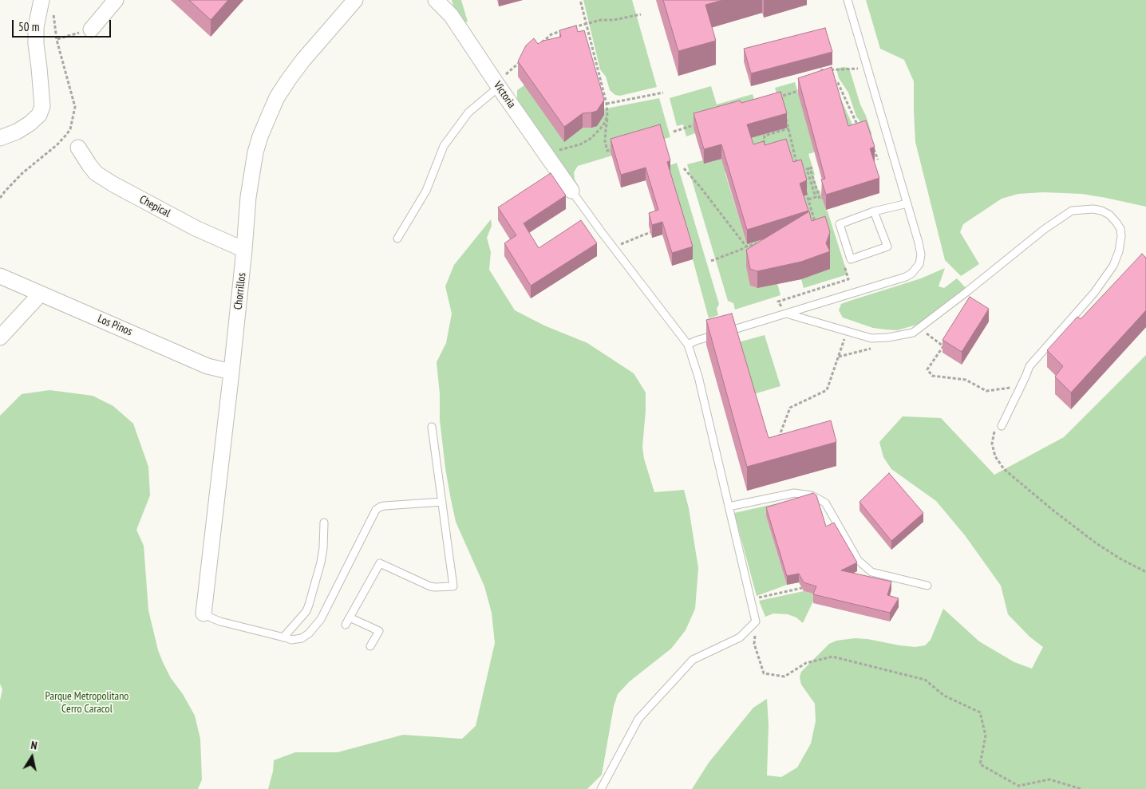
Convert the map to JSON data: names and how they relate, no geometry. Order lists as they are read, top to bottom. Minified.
{"streets":{"street":["Victoria","Chepical","Chorrillos","Los Pinos"]},"crossings":[["Chepical","Chorrillos"],["Chorrillos","Los Pinos"]],"parks":["Parque Metropolitano Cerro Caracol"],"scale_bar":"50 m","north":"top"}
